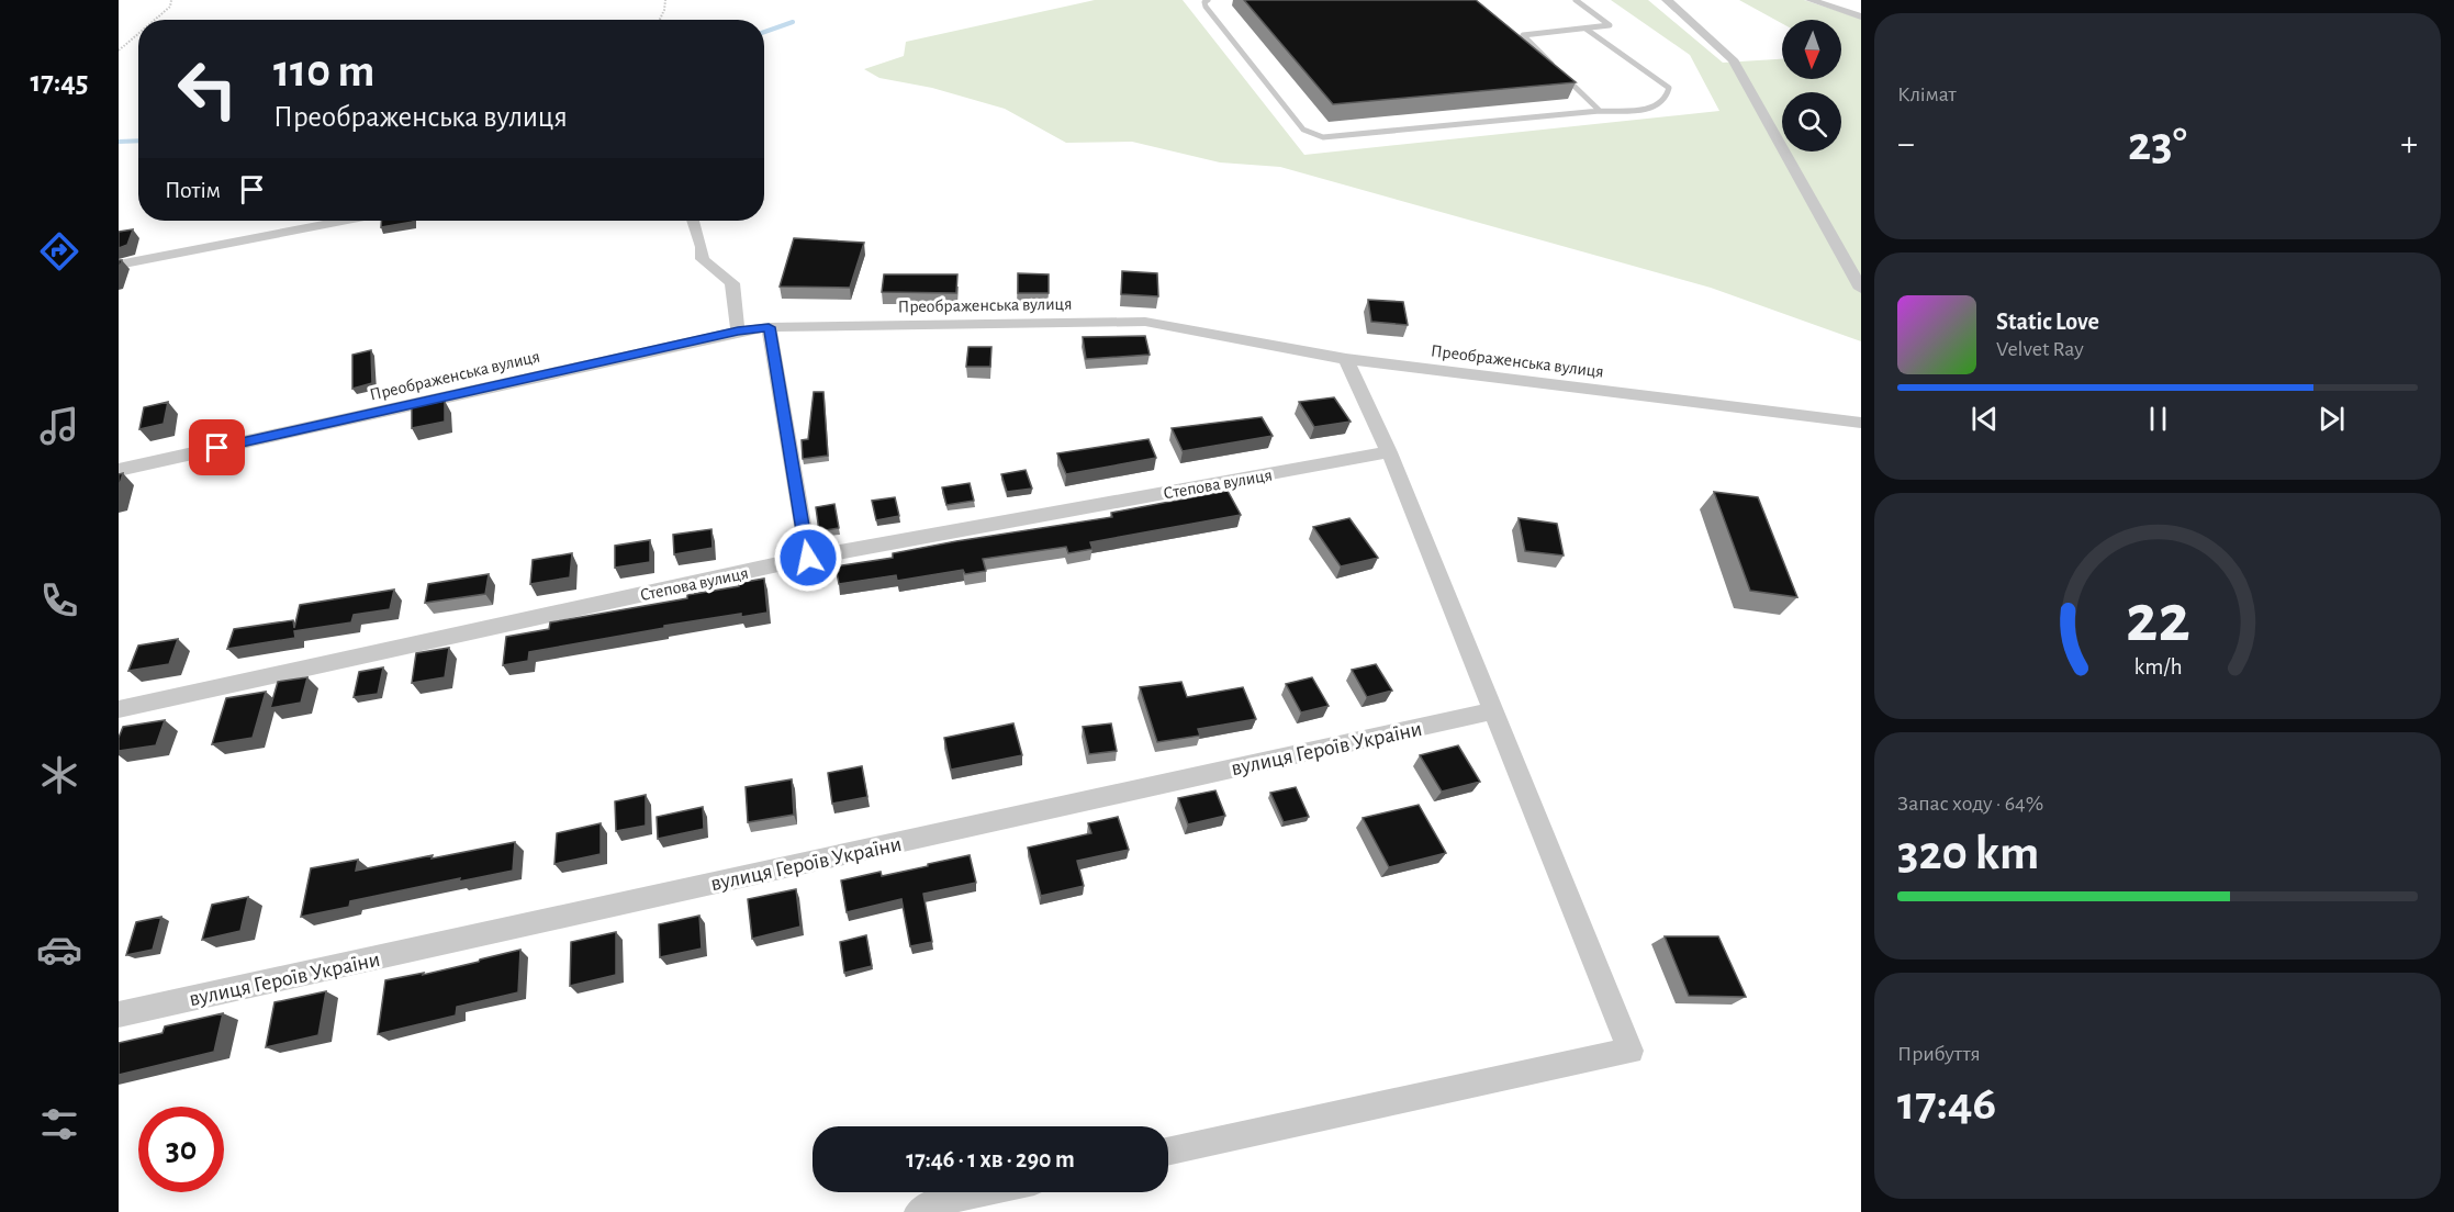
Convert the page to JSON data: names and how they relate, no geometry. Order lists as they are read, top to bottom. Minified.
{"streets":{"street":["Преображенська вулиця","Степова вулиця","вулиця Героїв України"]},"north":"bottom","page":{"tabs":"17:45","tile":["Клімат",["Запас ходу · 64%","320 km"],["Прибуття","17:46"]],"turn":["110 m","Преображенська вулиця"],"heat":["−","23°","+"],"then":"Потім","song":["Static Love","Velvet Ray"],"limit":"30","trip":"17:46 · 1 хв · 290 m","gauge":["22","km/h"]}}
